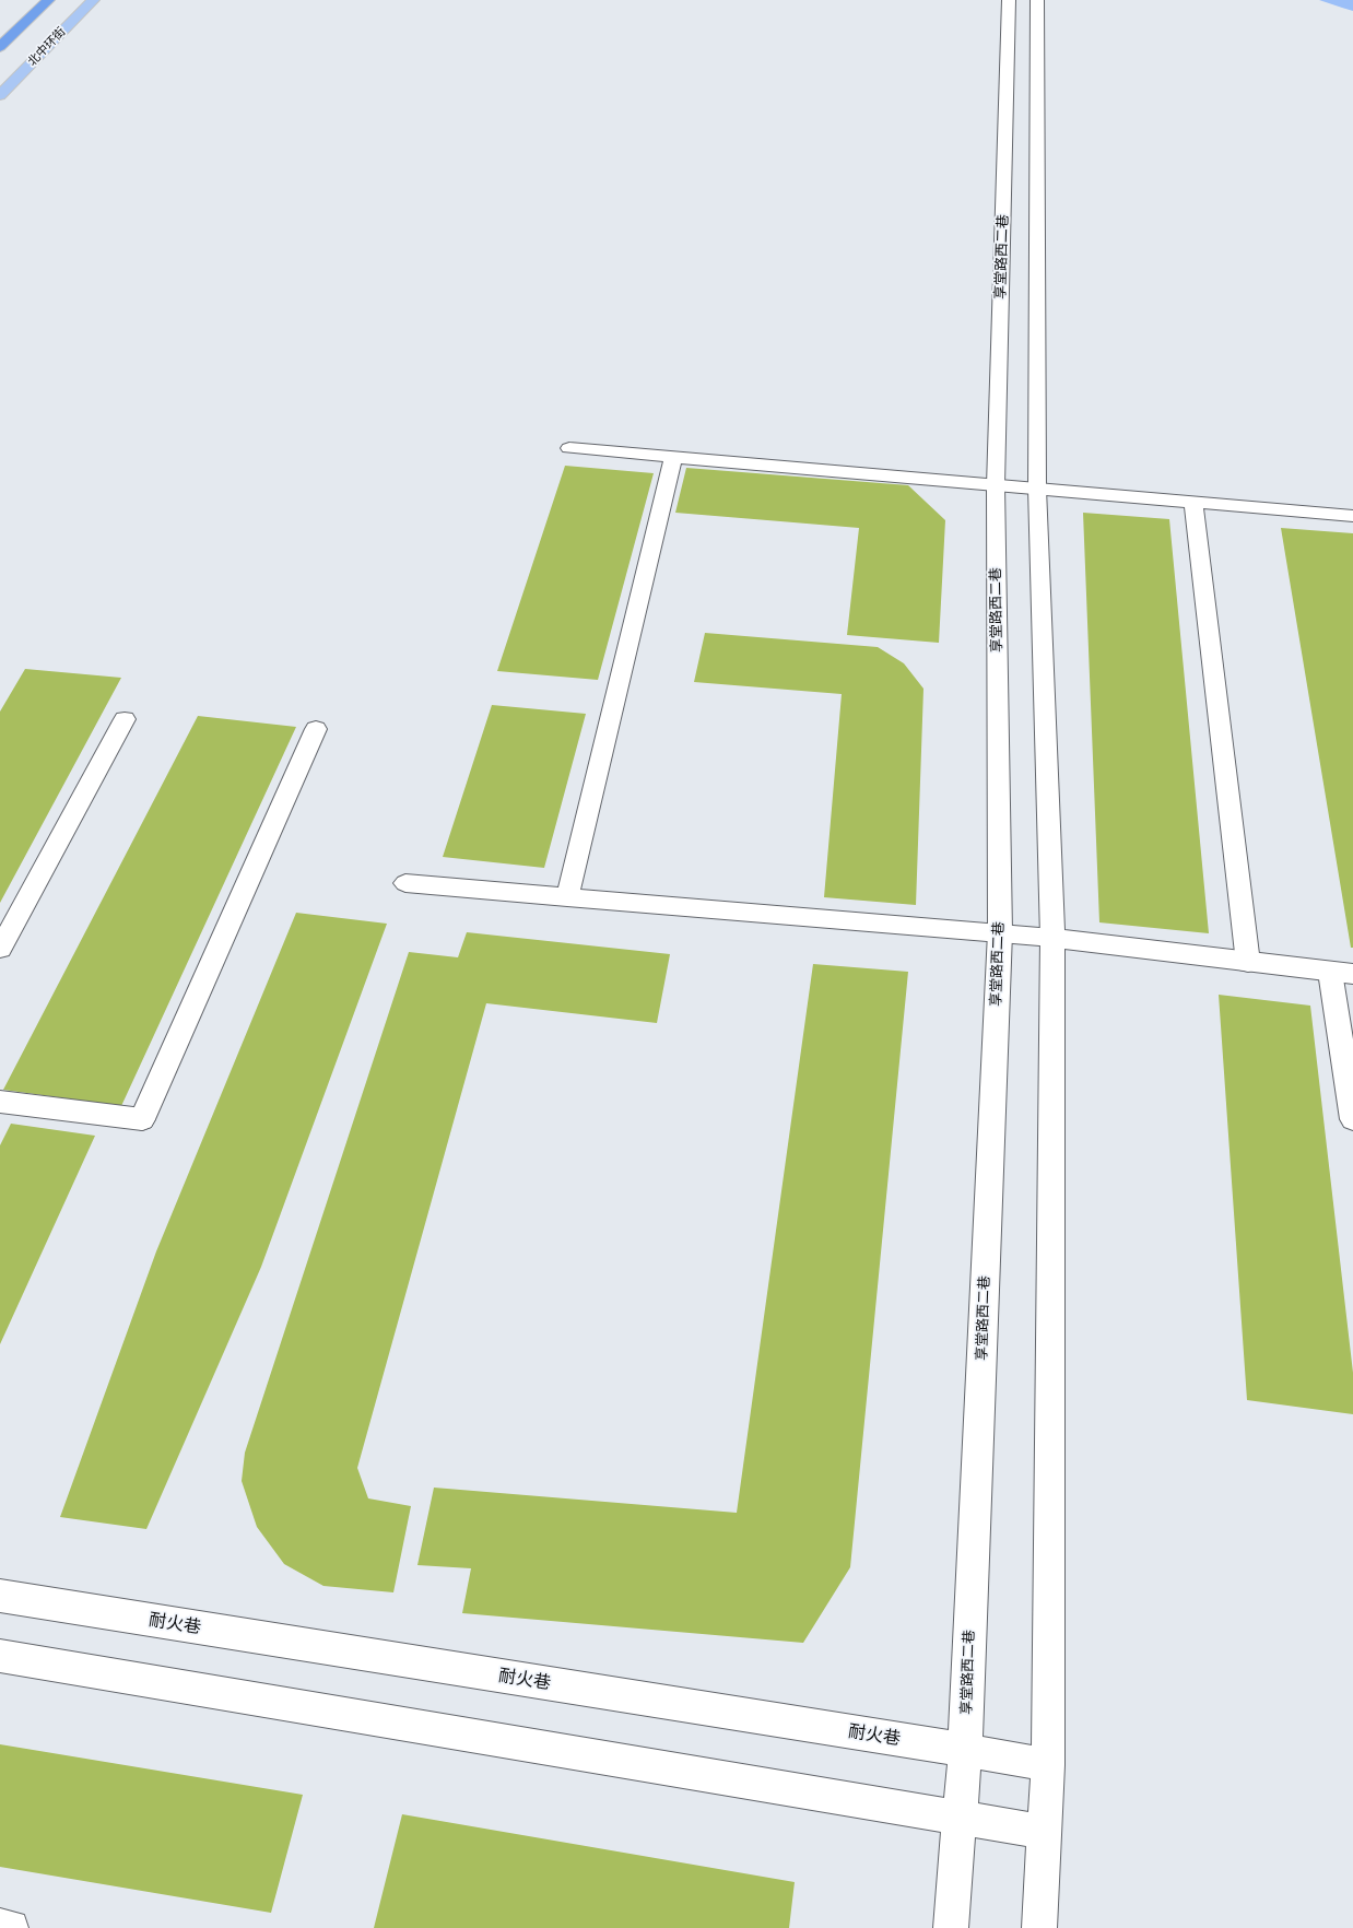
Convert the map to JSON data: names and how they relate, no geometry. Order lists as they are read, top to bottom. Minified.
{"streets":{"main road":["北中环街"],"street":["享堂路西二巷","耐火巷"]},"crossings":[["享堂路西二巷","耐火巷"]]}
